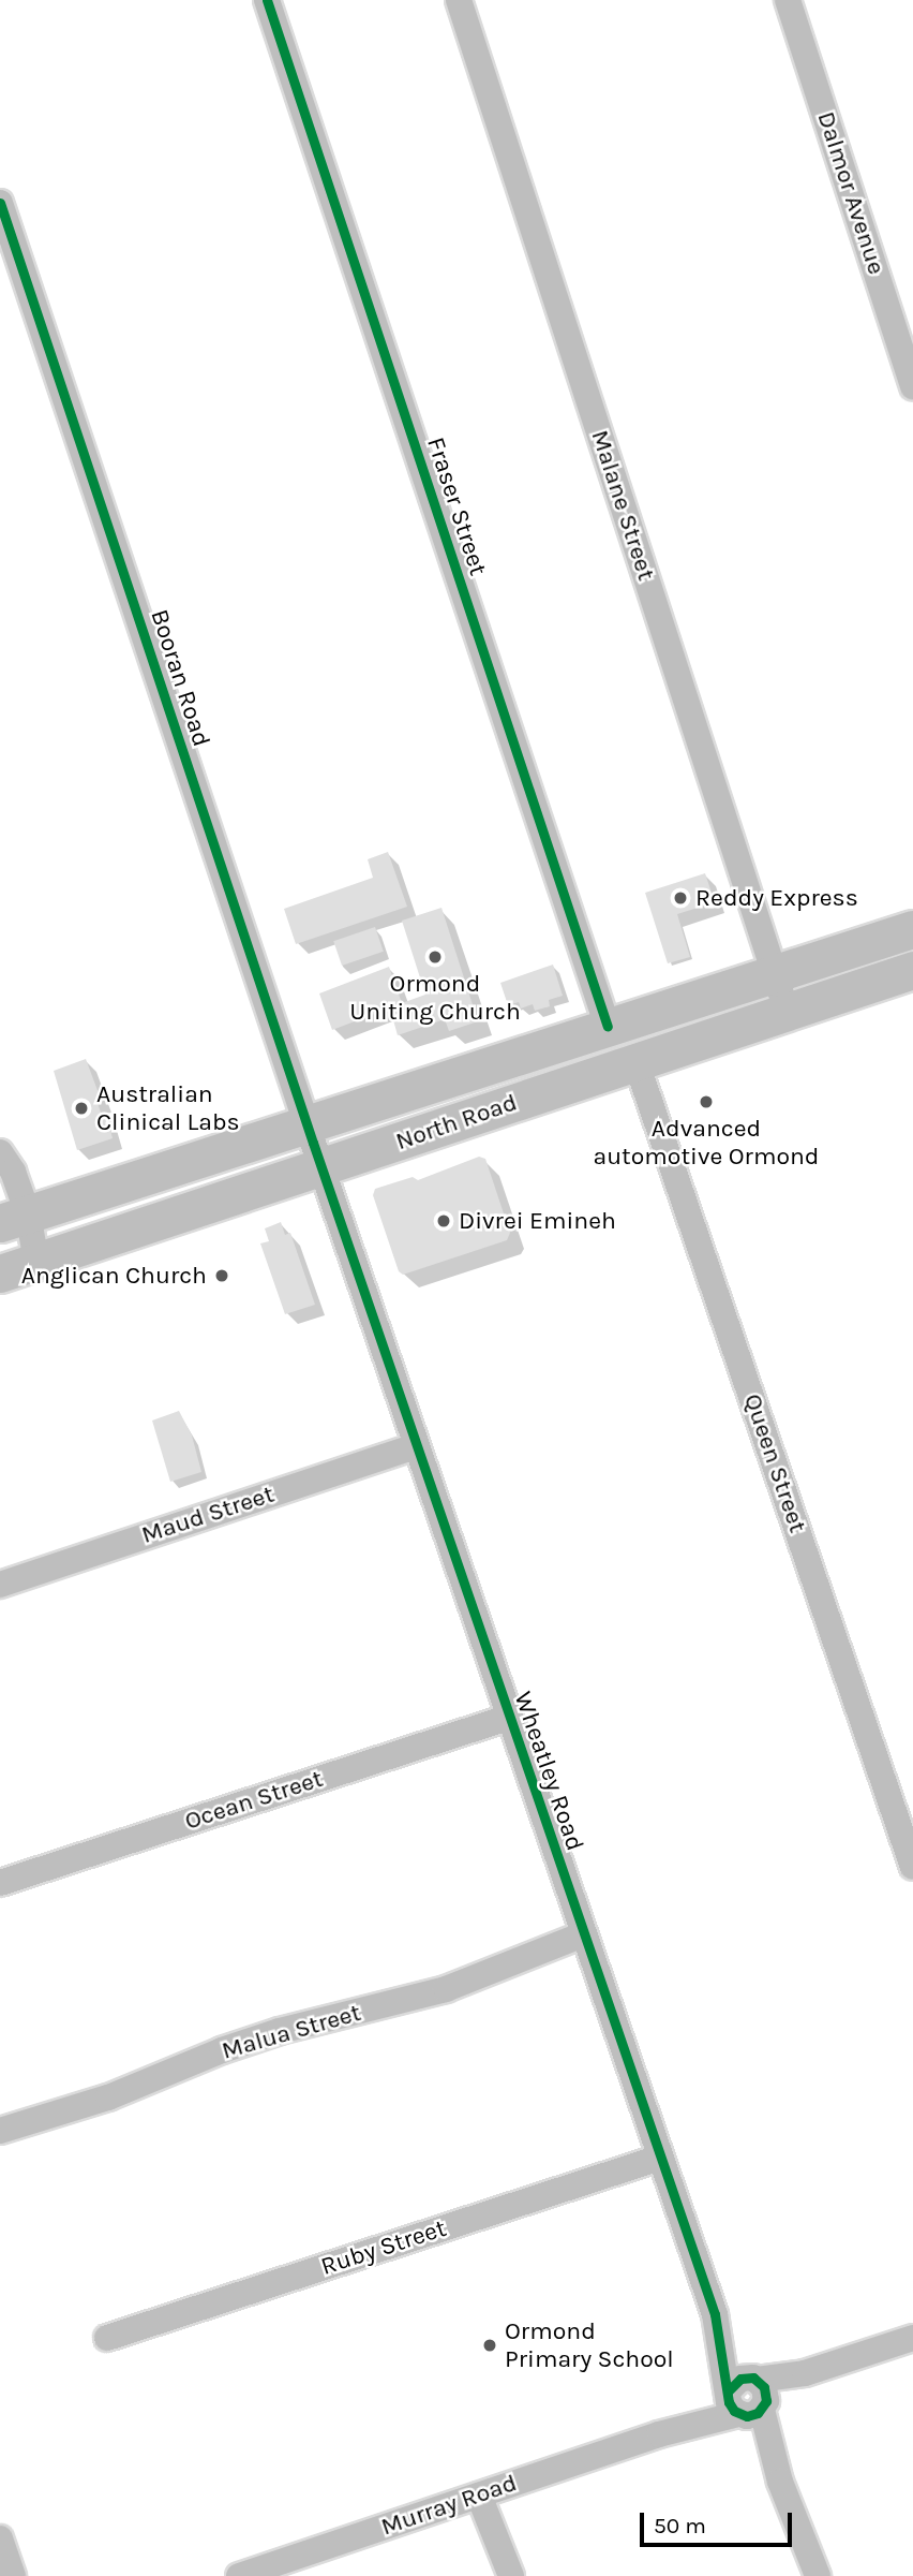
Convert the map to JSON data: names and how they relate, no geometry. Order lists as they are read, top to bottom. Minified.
{"streets":{"highway":["North Road"],"street":["Dalmor Avenue","Malane Street","Fraser Street","Booran Road","Queen Street","Maud Street","Wheatley Road","Ocean Street","Malua Street","Ruby Street","Murray Road"]},"crossings":[["Malane Street","North Road"],["Fraser Street","North Road"],["Booran Road","North Road"],["Booran Road","Wheatley Road"],["North Road","Queen Street"],["North Road","Wheatley Road"],["Maud Street","Wheatley Road"],["Wheatley Road","Ocean Street"],["Wheatley Road","Malua Street"],["Wheatley Road","Ruby Street"],["Wheatley Road","Murray Road"]],"places":["Reddy Express","Ormond Uniting Church","Advanced automotive Ormond","Australian Clinical Labs","Divrei Emineh","Anglican Church","Ormond Primary School"],"scale_bar":"50 m"}
